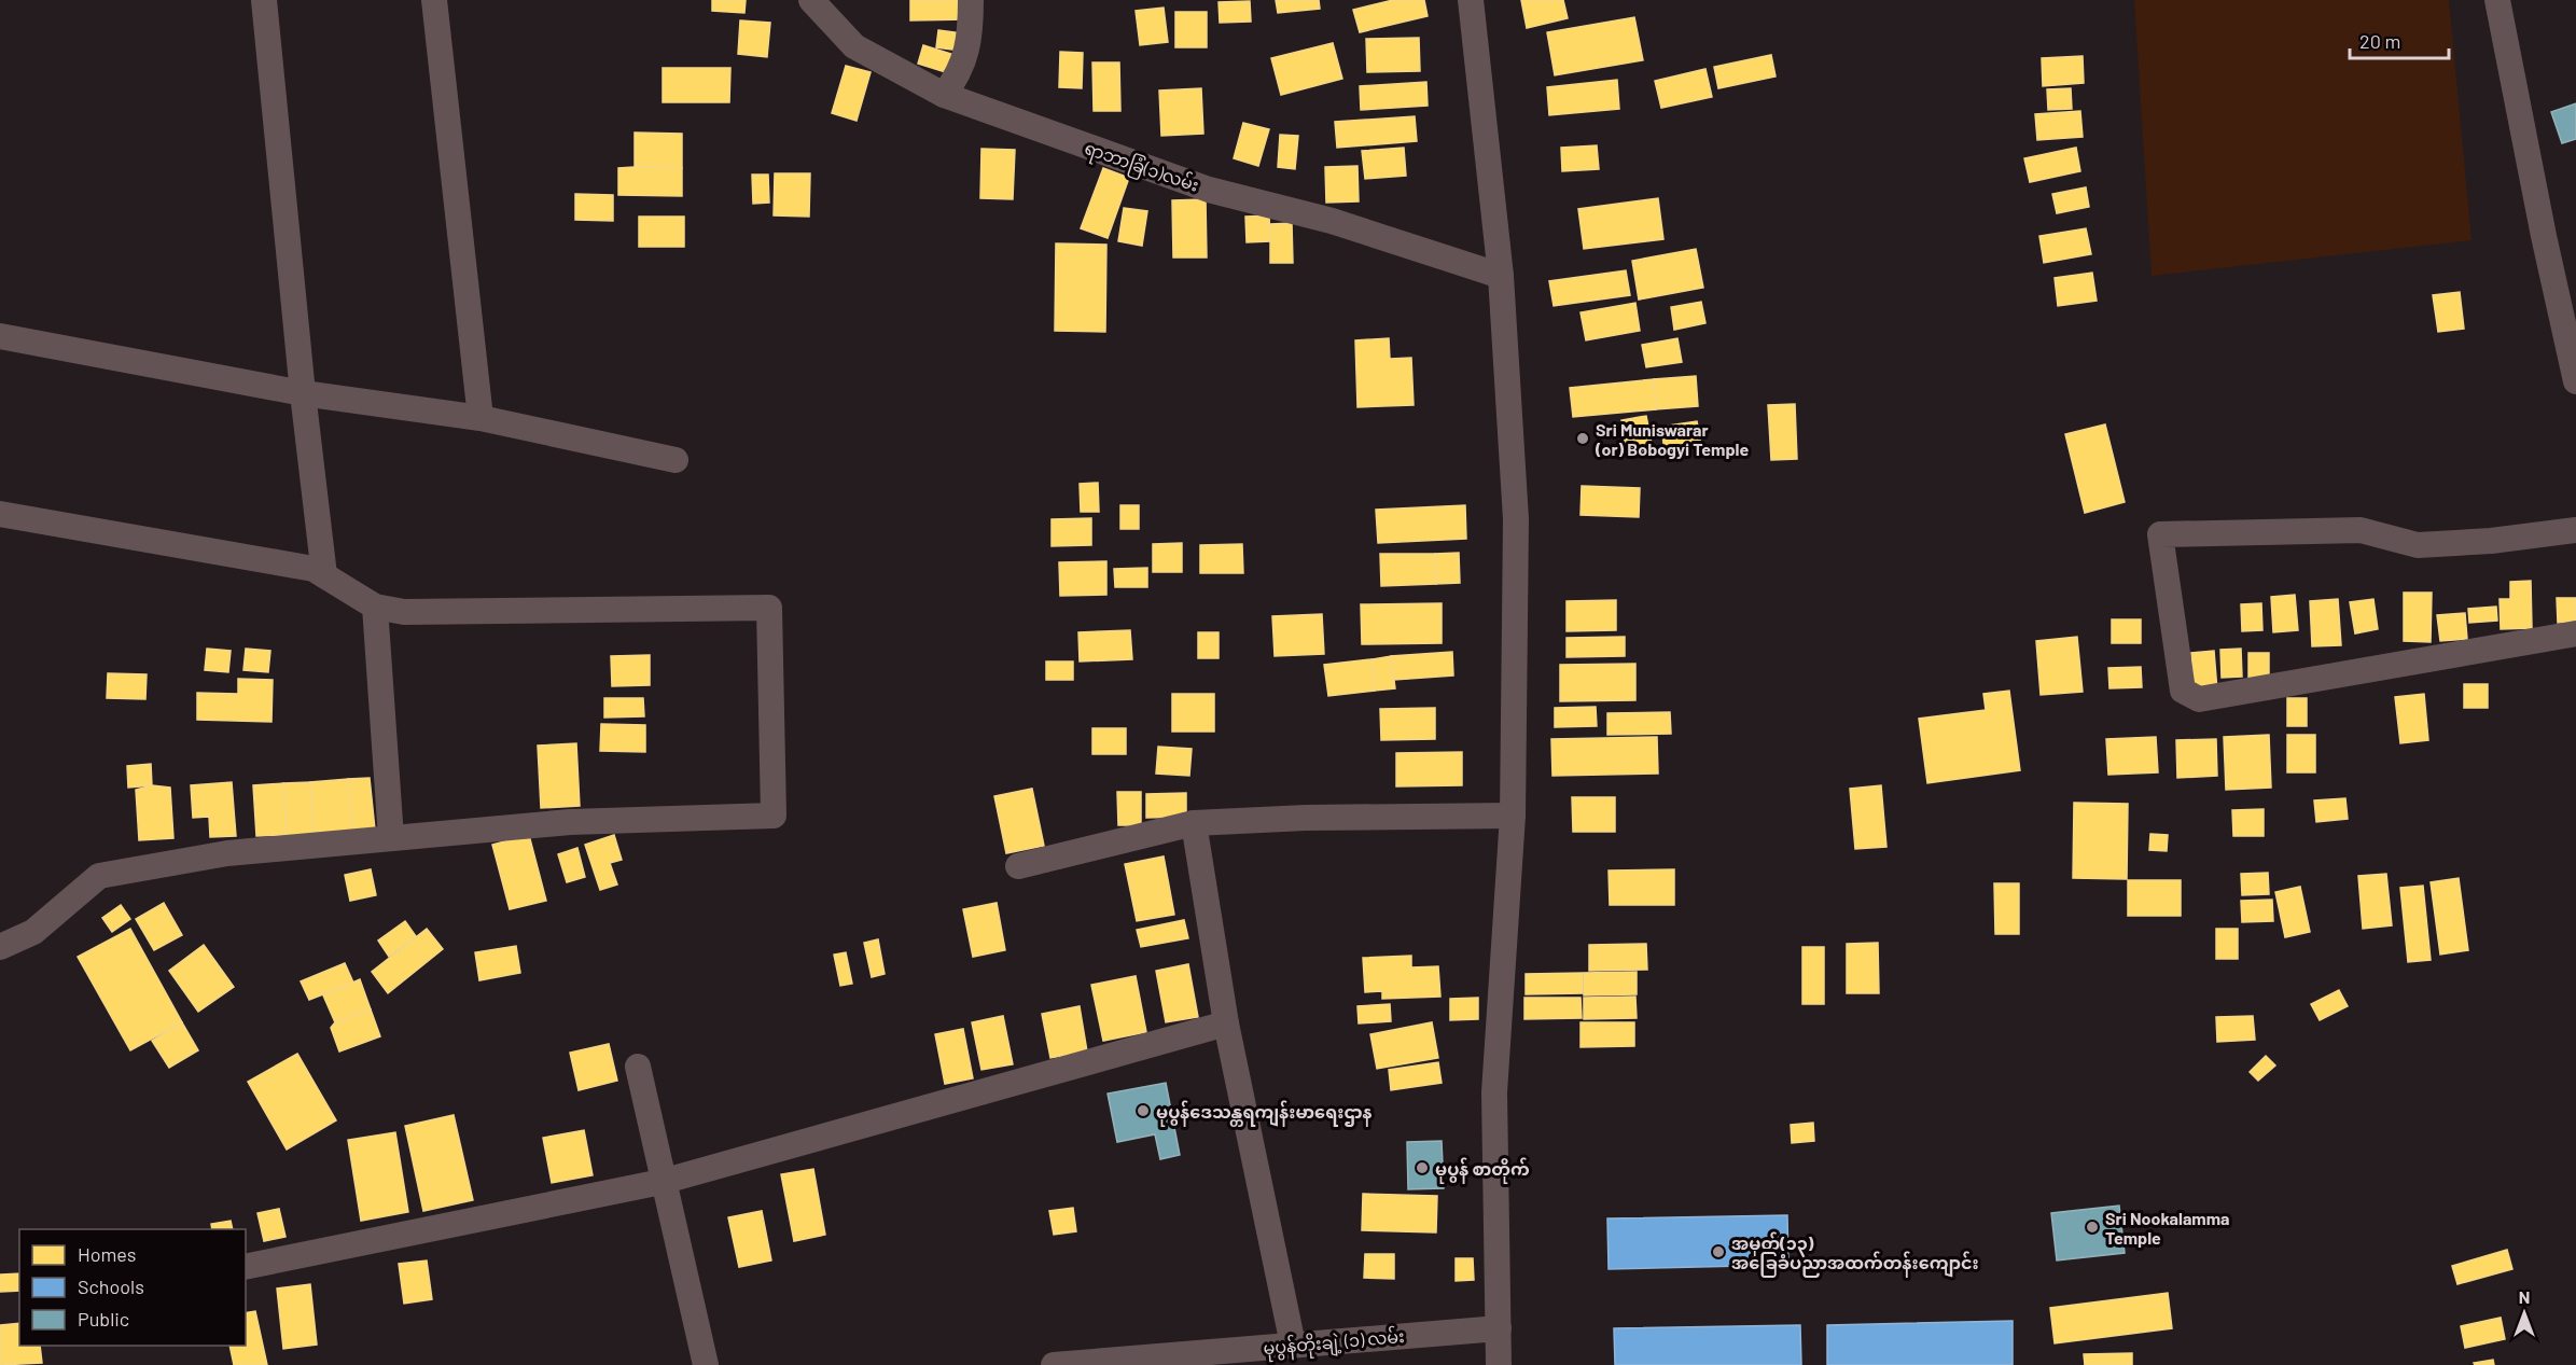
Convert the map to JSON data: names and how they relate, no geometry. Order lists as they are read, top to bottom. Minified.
{"streets":{"street":["ရာဘာခြံ(၁)လမ်း","မုပွန်တိုးချဲ့ (၁) လမ်း"]},"places":["Sri Muniswarar (or) Bobogyi Temple","မုပွန်ဒေသန္တရကျန်းမာရေးဌာန","မုပွန် စာတိုက်","Sri Nookalamma Temple","အမှတ်(၁၃) အခြေခံပညာအထက်တန်းကျောင်း"],"legend":["Homes","Schools","Public"],"scale_bar":"20 m","north":"top"}
